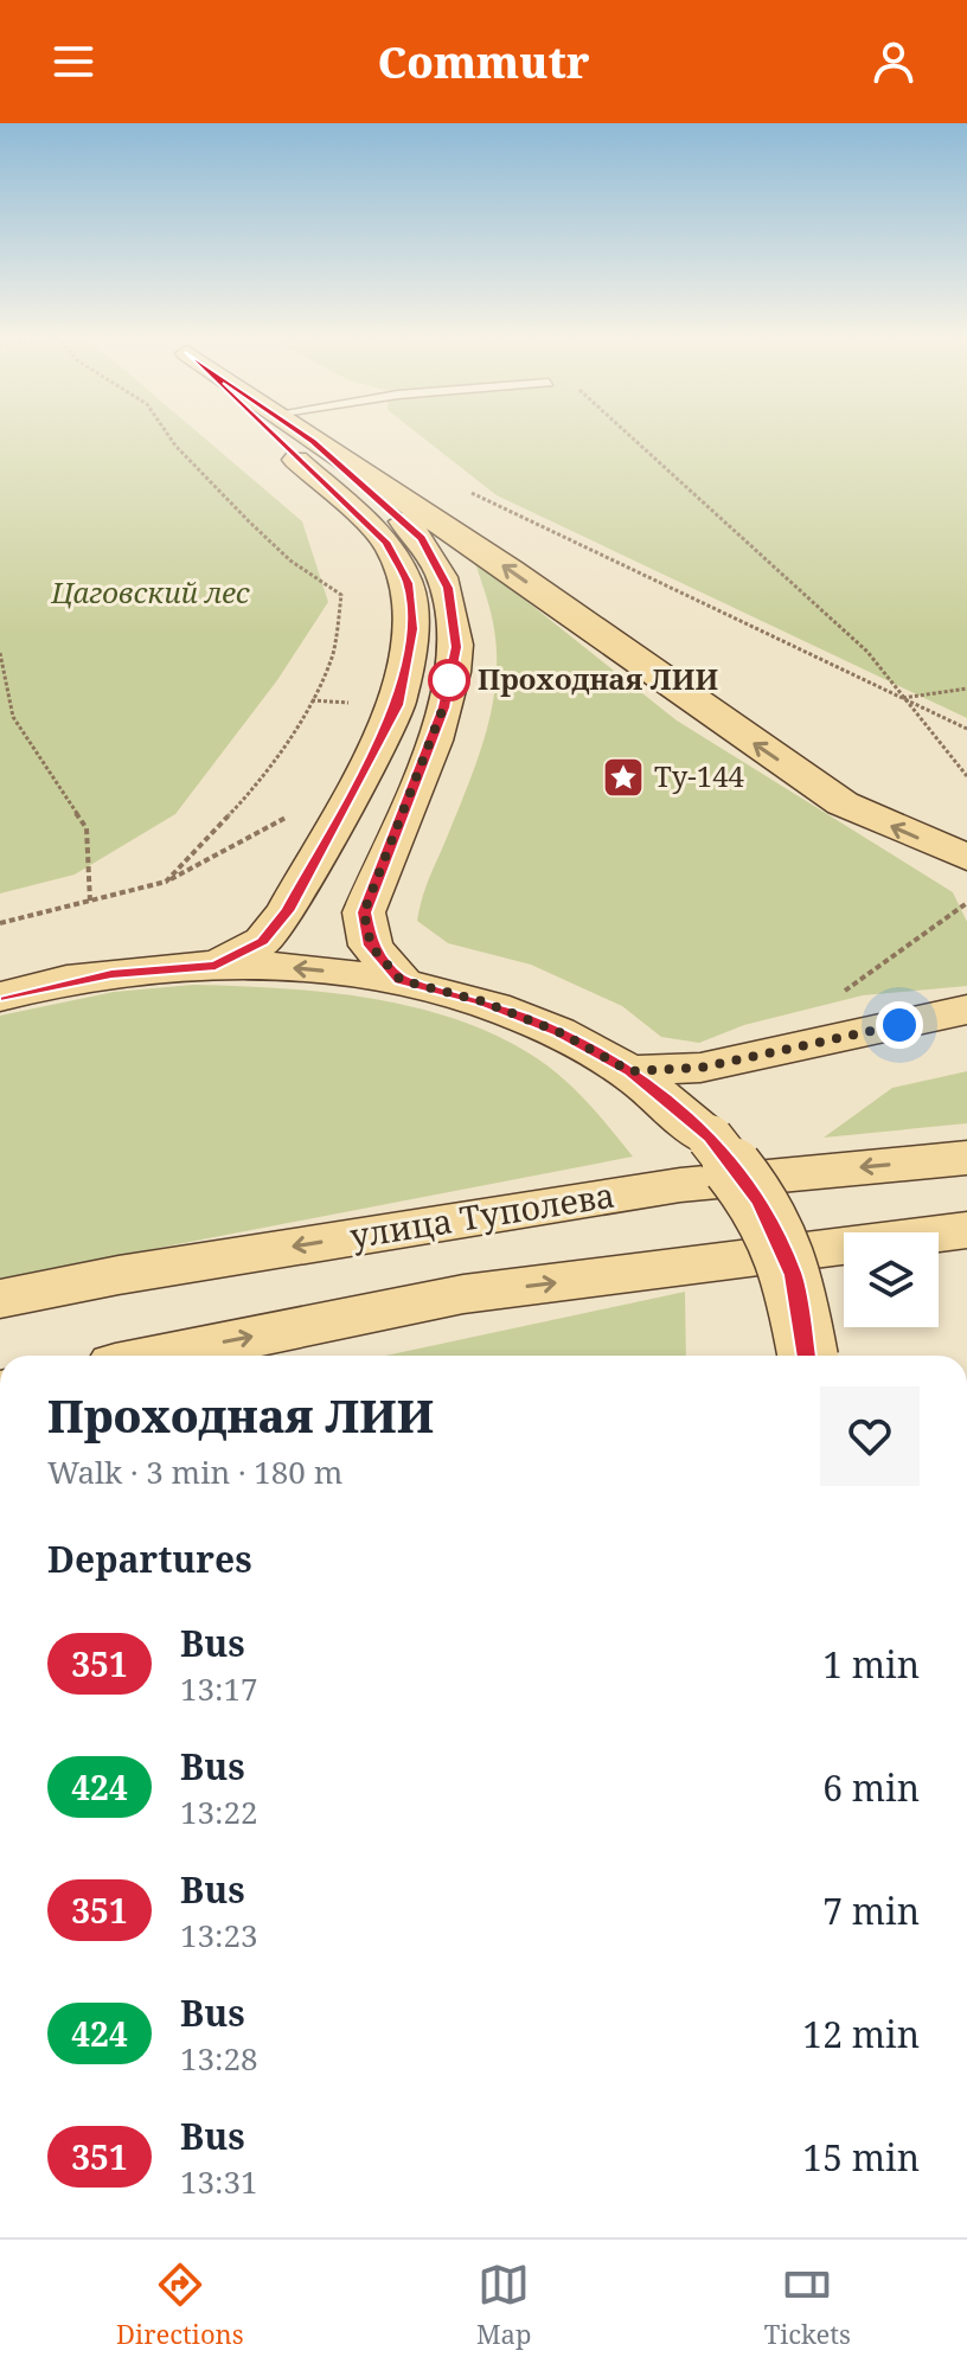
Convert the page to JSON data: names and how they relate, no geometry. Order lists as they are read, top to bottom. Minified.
{"streets":{"main road":["улица Туполева"]},"parks":["Цаговский лес"],"places":{"other":["Проходная ЛИИ"],"place":["Ty-144"]},"lines":["bus line 351"],"page":{"header":"Commutr","heading":[["Проходная ЛИИ","Walk · 3 min · 180 m"],"Departures"],"list":[{"mark":"351","name":"Bus","note":"13:17","value":"1 min"},{"mark":"424","name":"Bus","note":"13:22","value":"6 min"},{"mark":"351","name":"Bus","note":"13:23","value":"7 min"},{"mark":"424","name":"Bus","note":"13:28","value":"12 min"},{"mark":"351","name":"Bus","note":"13:31","value":"15 min"}],"tabs":["Directions","Map","Tickets"]}}
